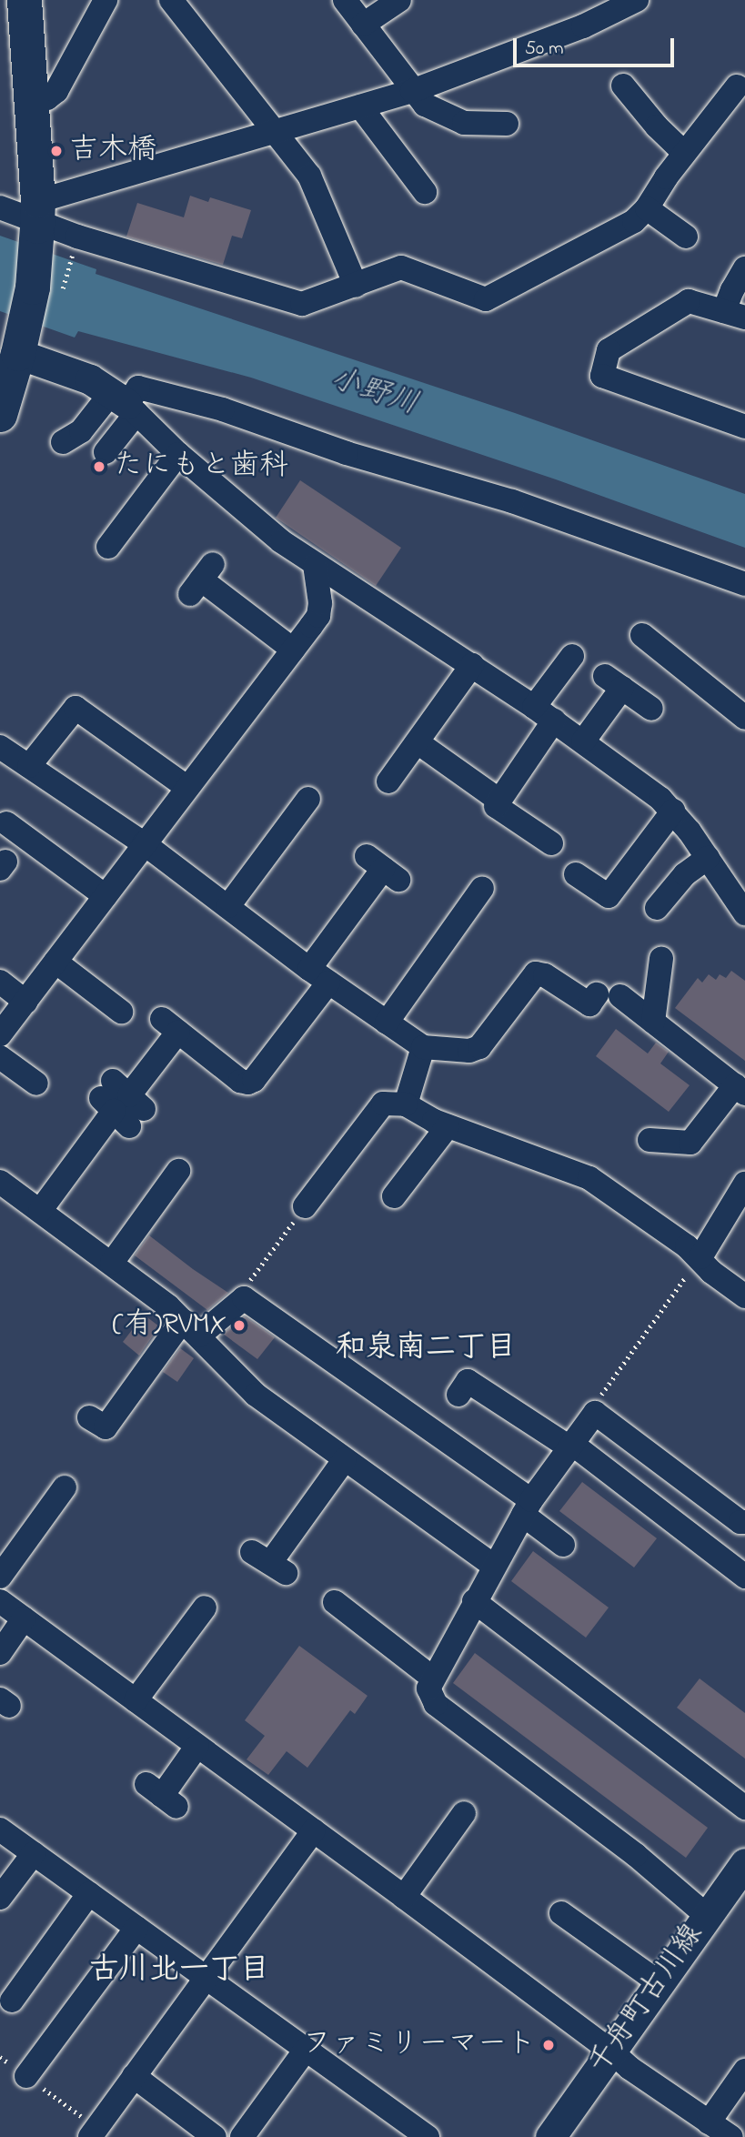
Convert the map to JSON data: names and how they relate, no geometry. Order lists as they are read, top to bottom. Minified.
{"streets":{"street":["千舟町古川線"]},"districts":["和泉南二丁目","古川北一丁目"],"water":["小野川"],"places":["吉木橋","たにもと歯科","(有)RVMX","ファミリーマート"],"scale_bar":"50 m"}
